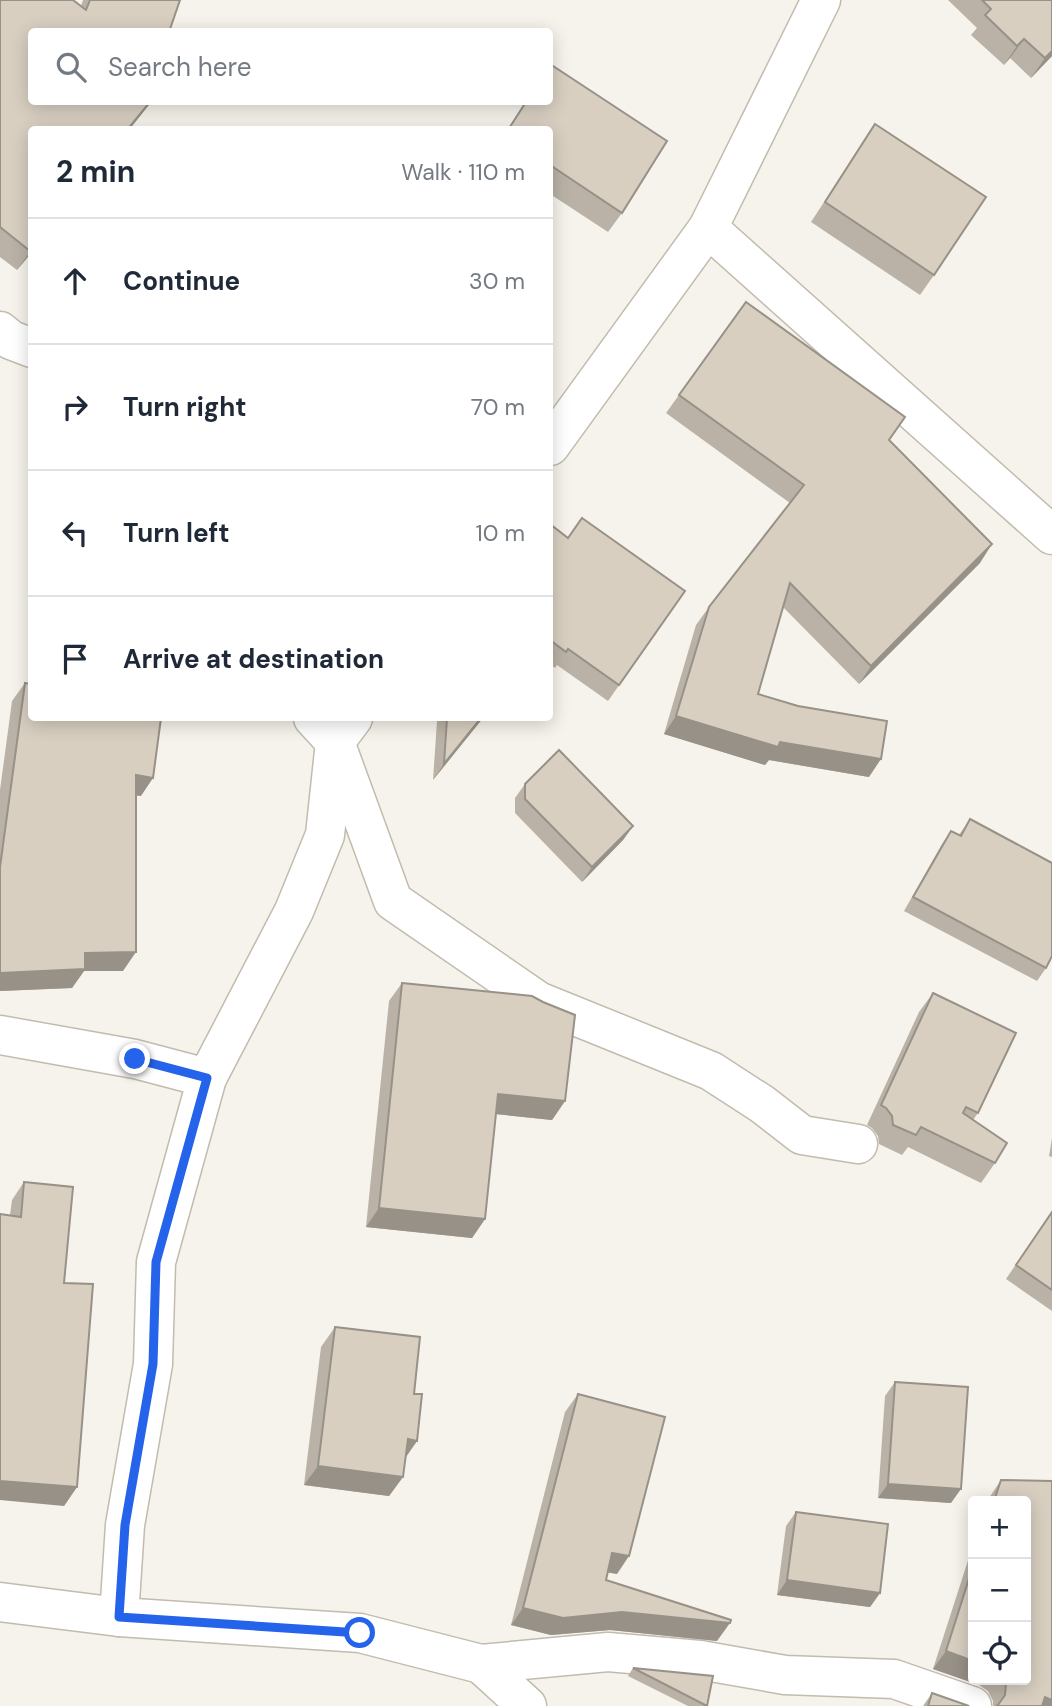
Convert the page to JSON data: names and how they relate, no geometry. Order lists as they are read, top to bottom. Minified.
{"page":{"search":"Search here","heading":["2 min","Walk · 110 m"],"list":[["Continue","30 m"],["Turn right","70 m"],["Turn left","10 m"],"Arrive at destination"],"map_buttons":["+","−"]}}
